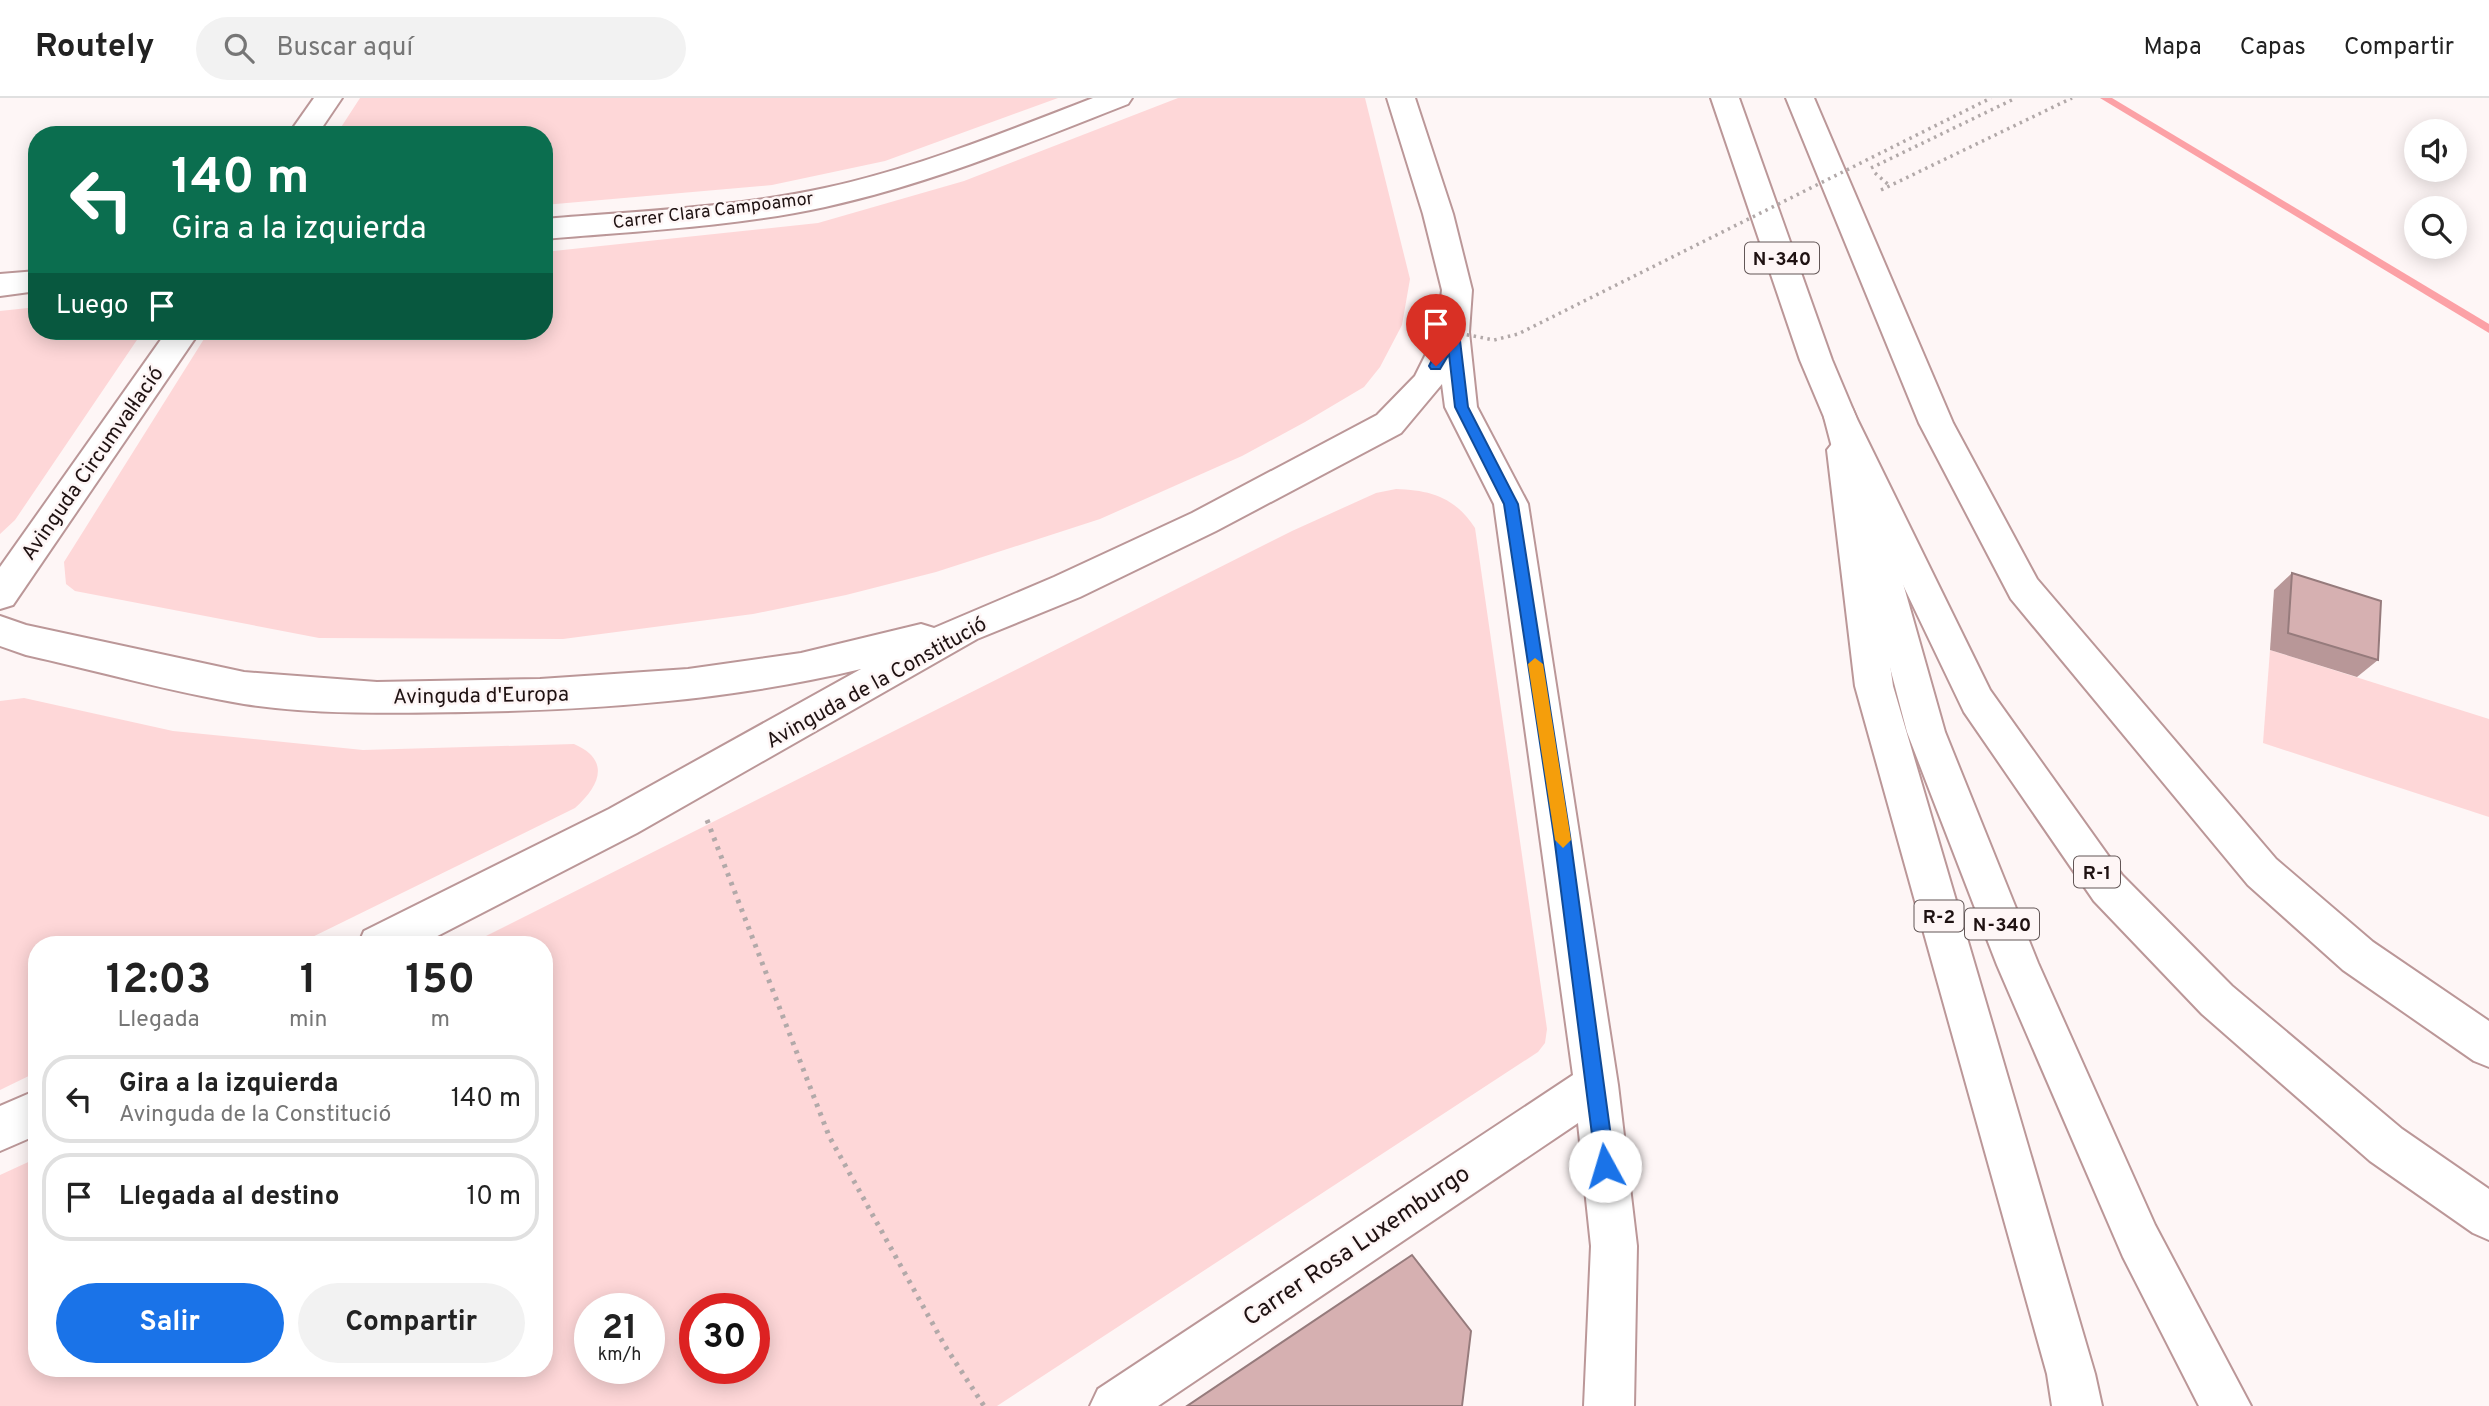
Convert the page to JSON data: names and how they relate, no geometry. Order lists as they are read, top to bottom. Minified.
{"streets":{"main road":["Carrer Clara Campoamor","N-340","Avinguda Circumval·lació","Avinguda de la Constitució","Avinguda d'Europa","R-1","R-2","Carrer Rosa Luxemburgo"]},"crossings":[["N-340","R-1"],["N-340","R-2"],["Avinguda de la Constitució","Avinguda d'Europa"],["R-1","R-2"]],"page":{"header":"Routely","search":"Buscar aquí","nav":["Mapa","Capas","Compartir"],"turn":["140 m","Gira a la izquierda"],"then":"Luego","eta":["12:03","Llegada","1","min","150","m"],"list":[{"name":"Gira a la izquierda","note":"Avinguda de la Constitució","value":"140 m"},{"name":"Llegada al destino","value":"10 m"}],"buttons":["Salir","Compartir"],"speed":"21 km/h","limit":"30"}}
